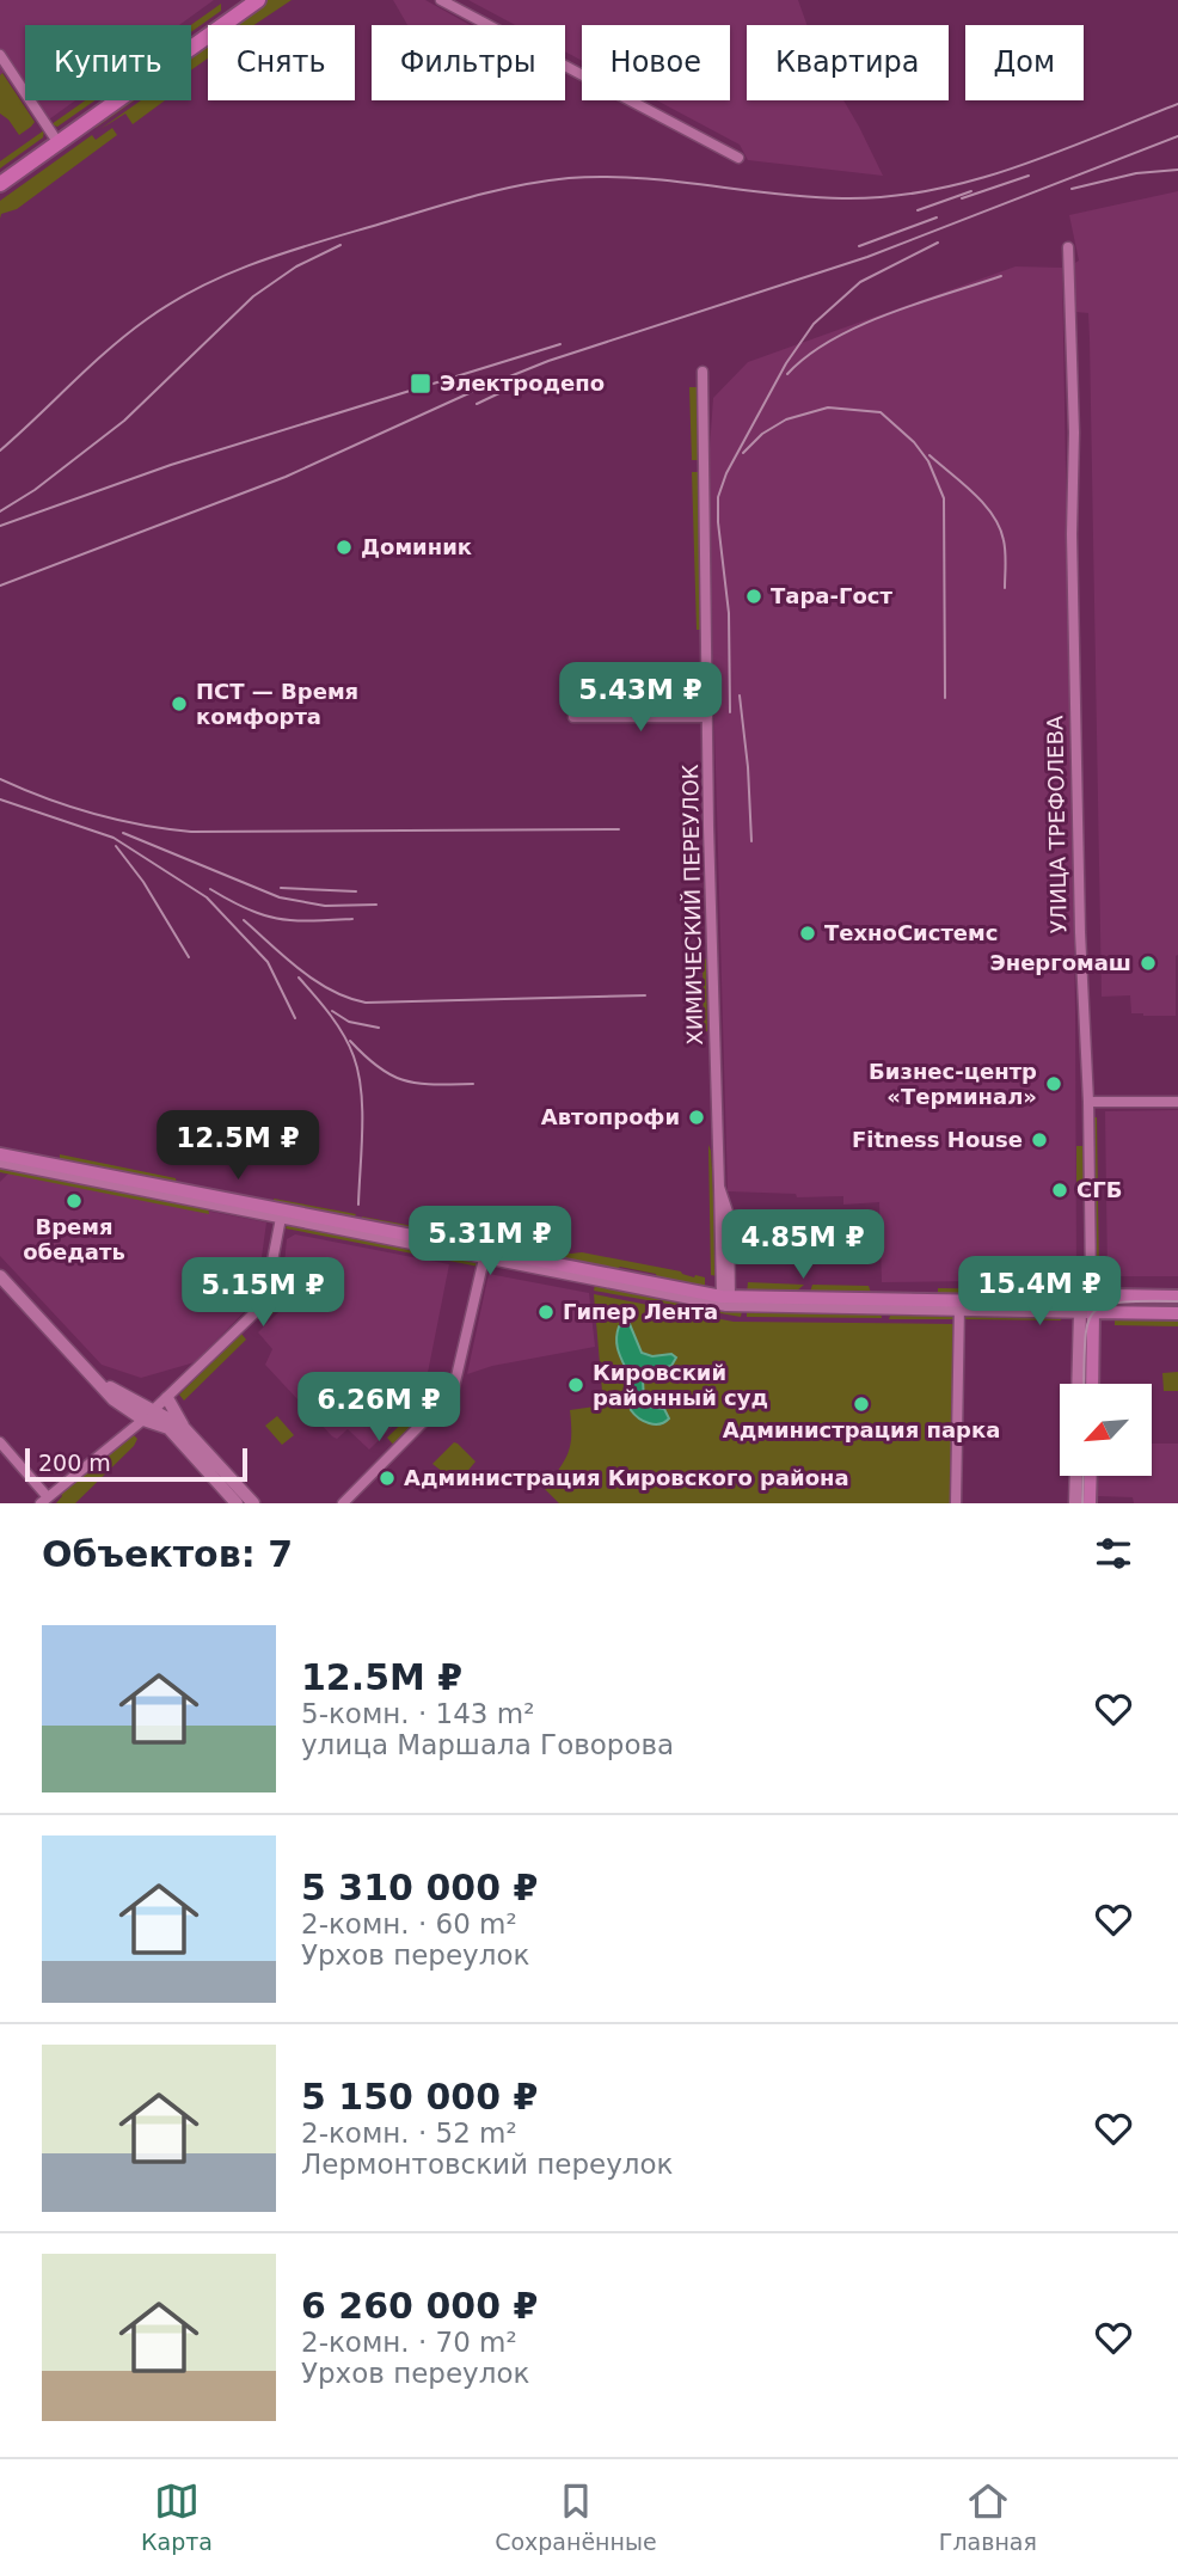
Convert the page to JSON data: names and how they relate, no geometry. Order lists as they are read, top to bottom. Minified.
{"streets":{"main road":["УЛИЦА ТРЕФОЛЕВА"],"street":["ХИМИЧЕСКИЙ ПЕРЕУЛОК"]},"places":{"transit":["Электродепо"],"other":["Доминик","Тара-Гост","ПСТ — Время комфорта","ТехноСистемс","Энергомаш","Бизнес-центр «Терминал»","Автопрофи","Fitness House","СГБ","Время обедать","Гипер Лента","Кировский районный суд","Администрация парка","Администрация Кировского района"]},"scale_bar":"200 m","north":"bottom left","page":{"chip":["Купить","Снять","Фильтры","Новое","Квартира","Дом"],"price":["5.43M ₽","12.5M ₽","5.31M ₽","4.85M ₽","15.4M ₽","5.15M ₽","6.26M ₽"],"scale":"200 m","heading":"Объектов: 7","list":[{"name":"12.5M ₽","note":"5-комн. · 143 m² · улица Маршала Говорова"},{"name":"5 310 000 ₽","note":"2-комн. · 60 m² · Урхов переулок"},{"name":"5 150 000 ₽","note":"2-комн. · 52 m² · Лермонтовский переулок"},{"name":"6 260 000 ₽","note":"2-комн. · 70 m² · Урхов переулок"}],"tabs":["Карта","Сохранённые","Главная"]}}
